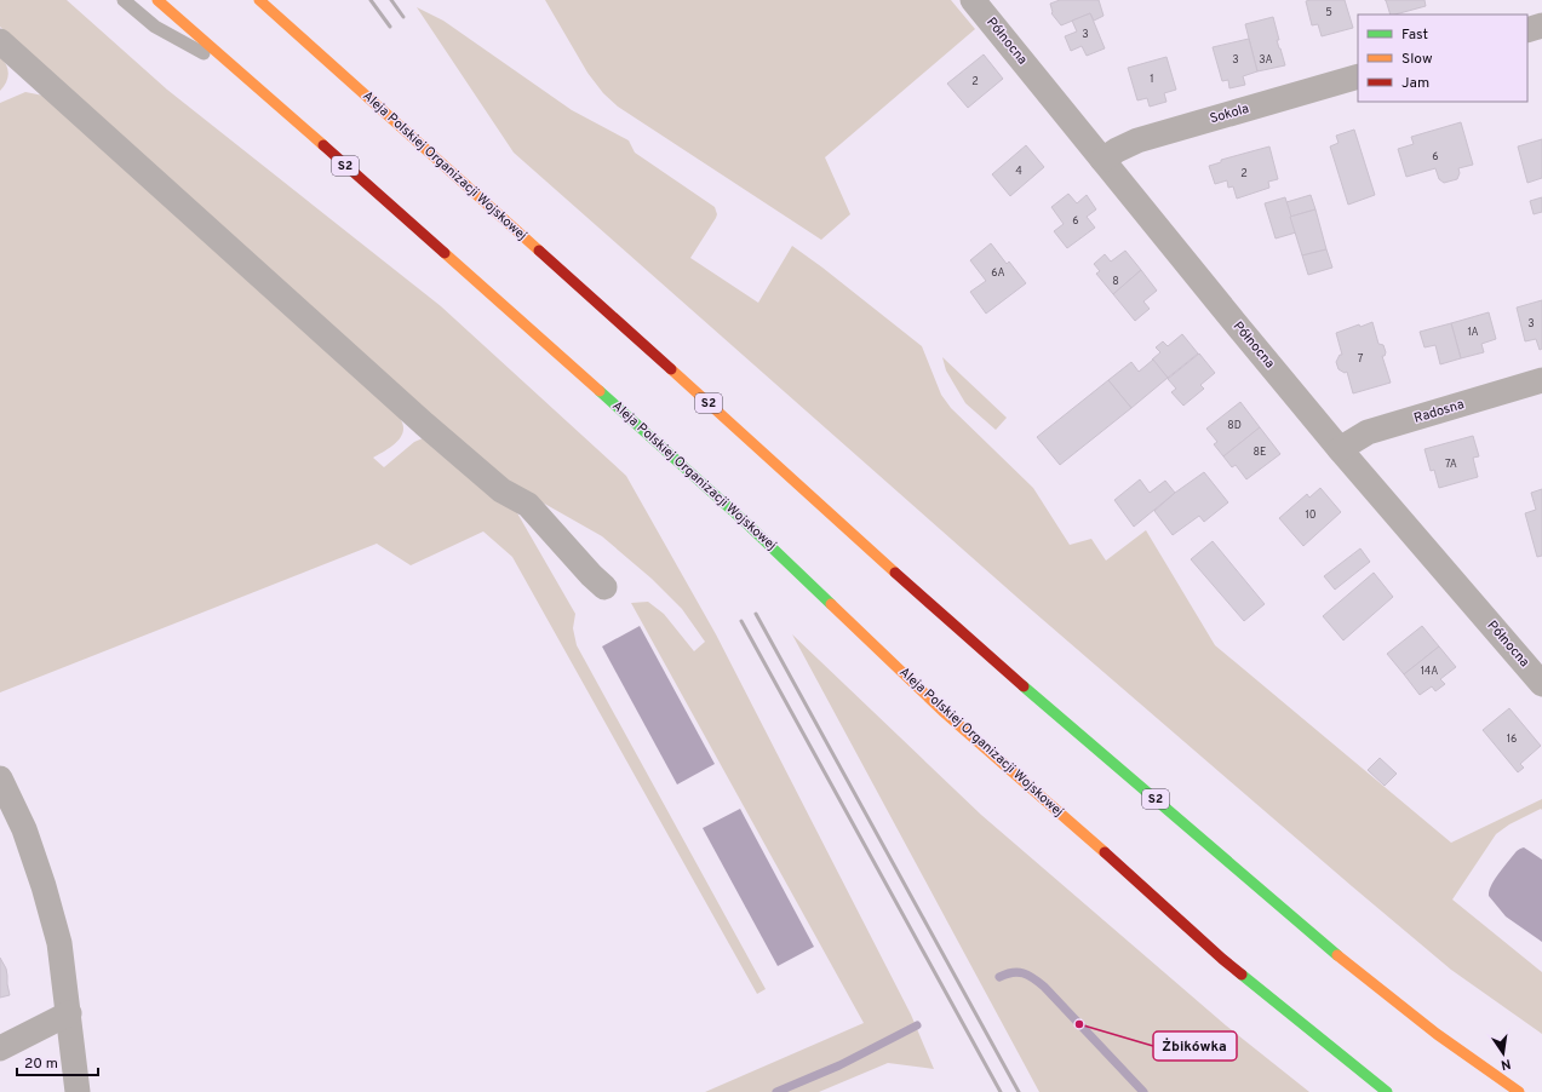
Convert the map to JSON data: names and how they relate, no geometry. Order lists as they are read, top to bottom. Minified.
{"streets":{"highway":["S2","Aleja Polskiej Organizacji Wojskowej"],"street":["Północna","Sokola","Radosna"]},"crossings":[["Północna","Sokola"],["Północna","Radosna"]],"places":["Żbikówka"],"house_numbers":["5","3","3","3A","1","2","6","4","2","6","6A","8","3","1A","7","8D","8E","7A","10","14A","16"],"legend":["Fast","Slow","Jam"],"scale_bar":"20 m","north":"bottom"}
